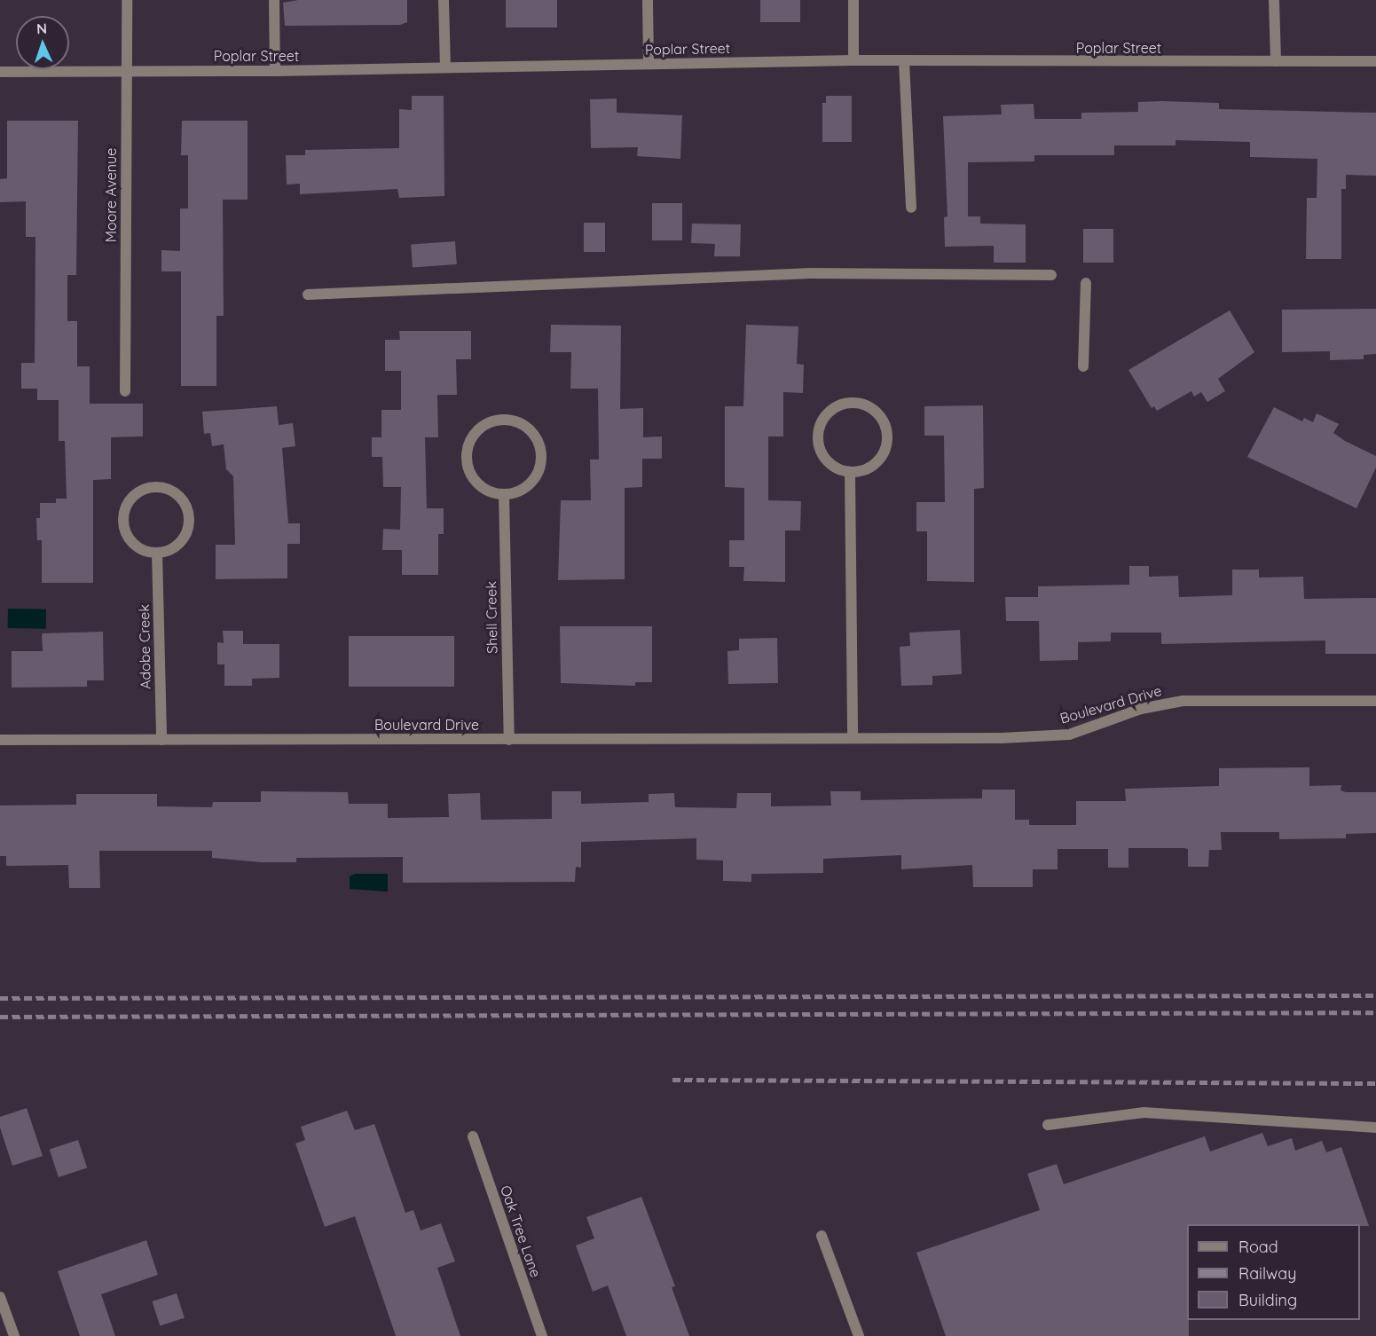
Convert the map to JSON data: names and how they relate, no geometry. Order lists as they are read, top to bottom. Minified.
{"streets":{"street":["Poplar Street","Moore Avenue","Shell Creek","Adobe Creek","Boulevard Drive","Oak Tree Lane"]},"crossings":[["Poplar Street","Moore Avenue"],["Shell Creek","Boulevard Drive"],["Adobe Creek","Boulevard Drive"]],"legend":["Road","Railway","Building"],"north":"top"}
